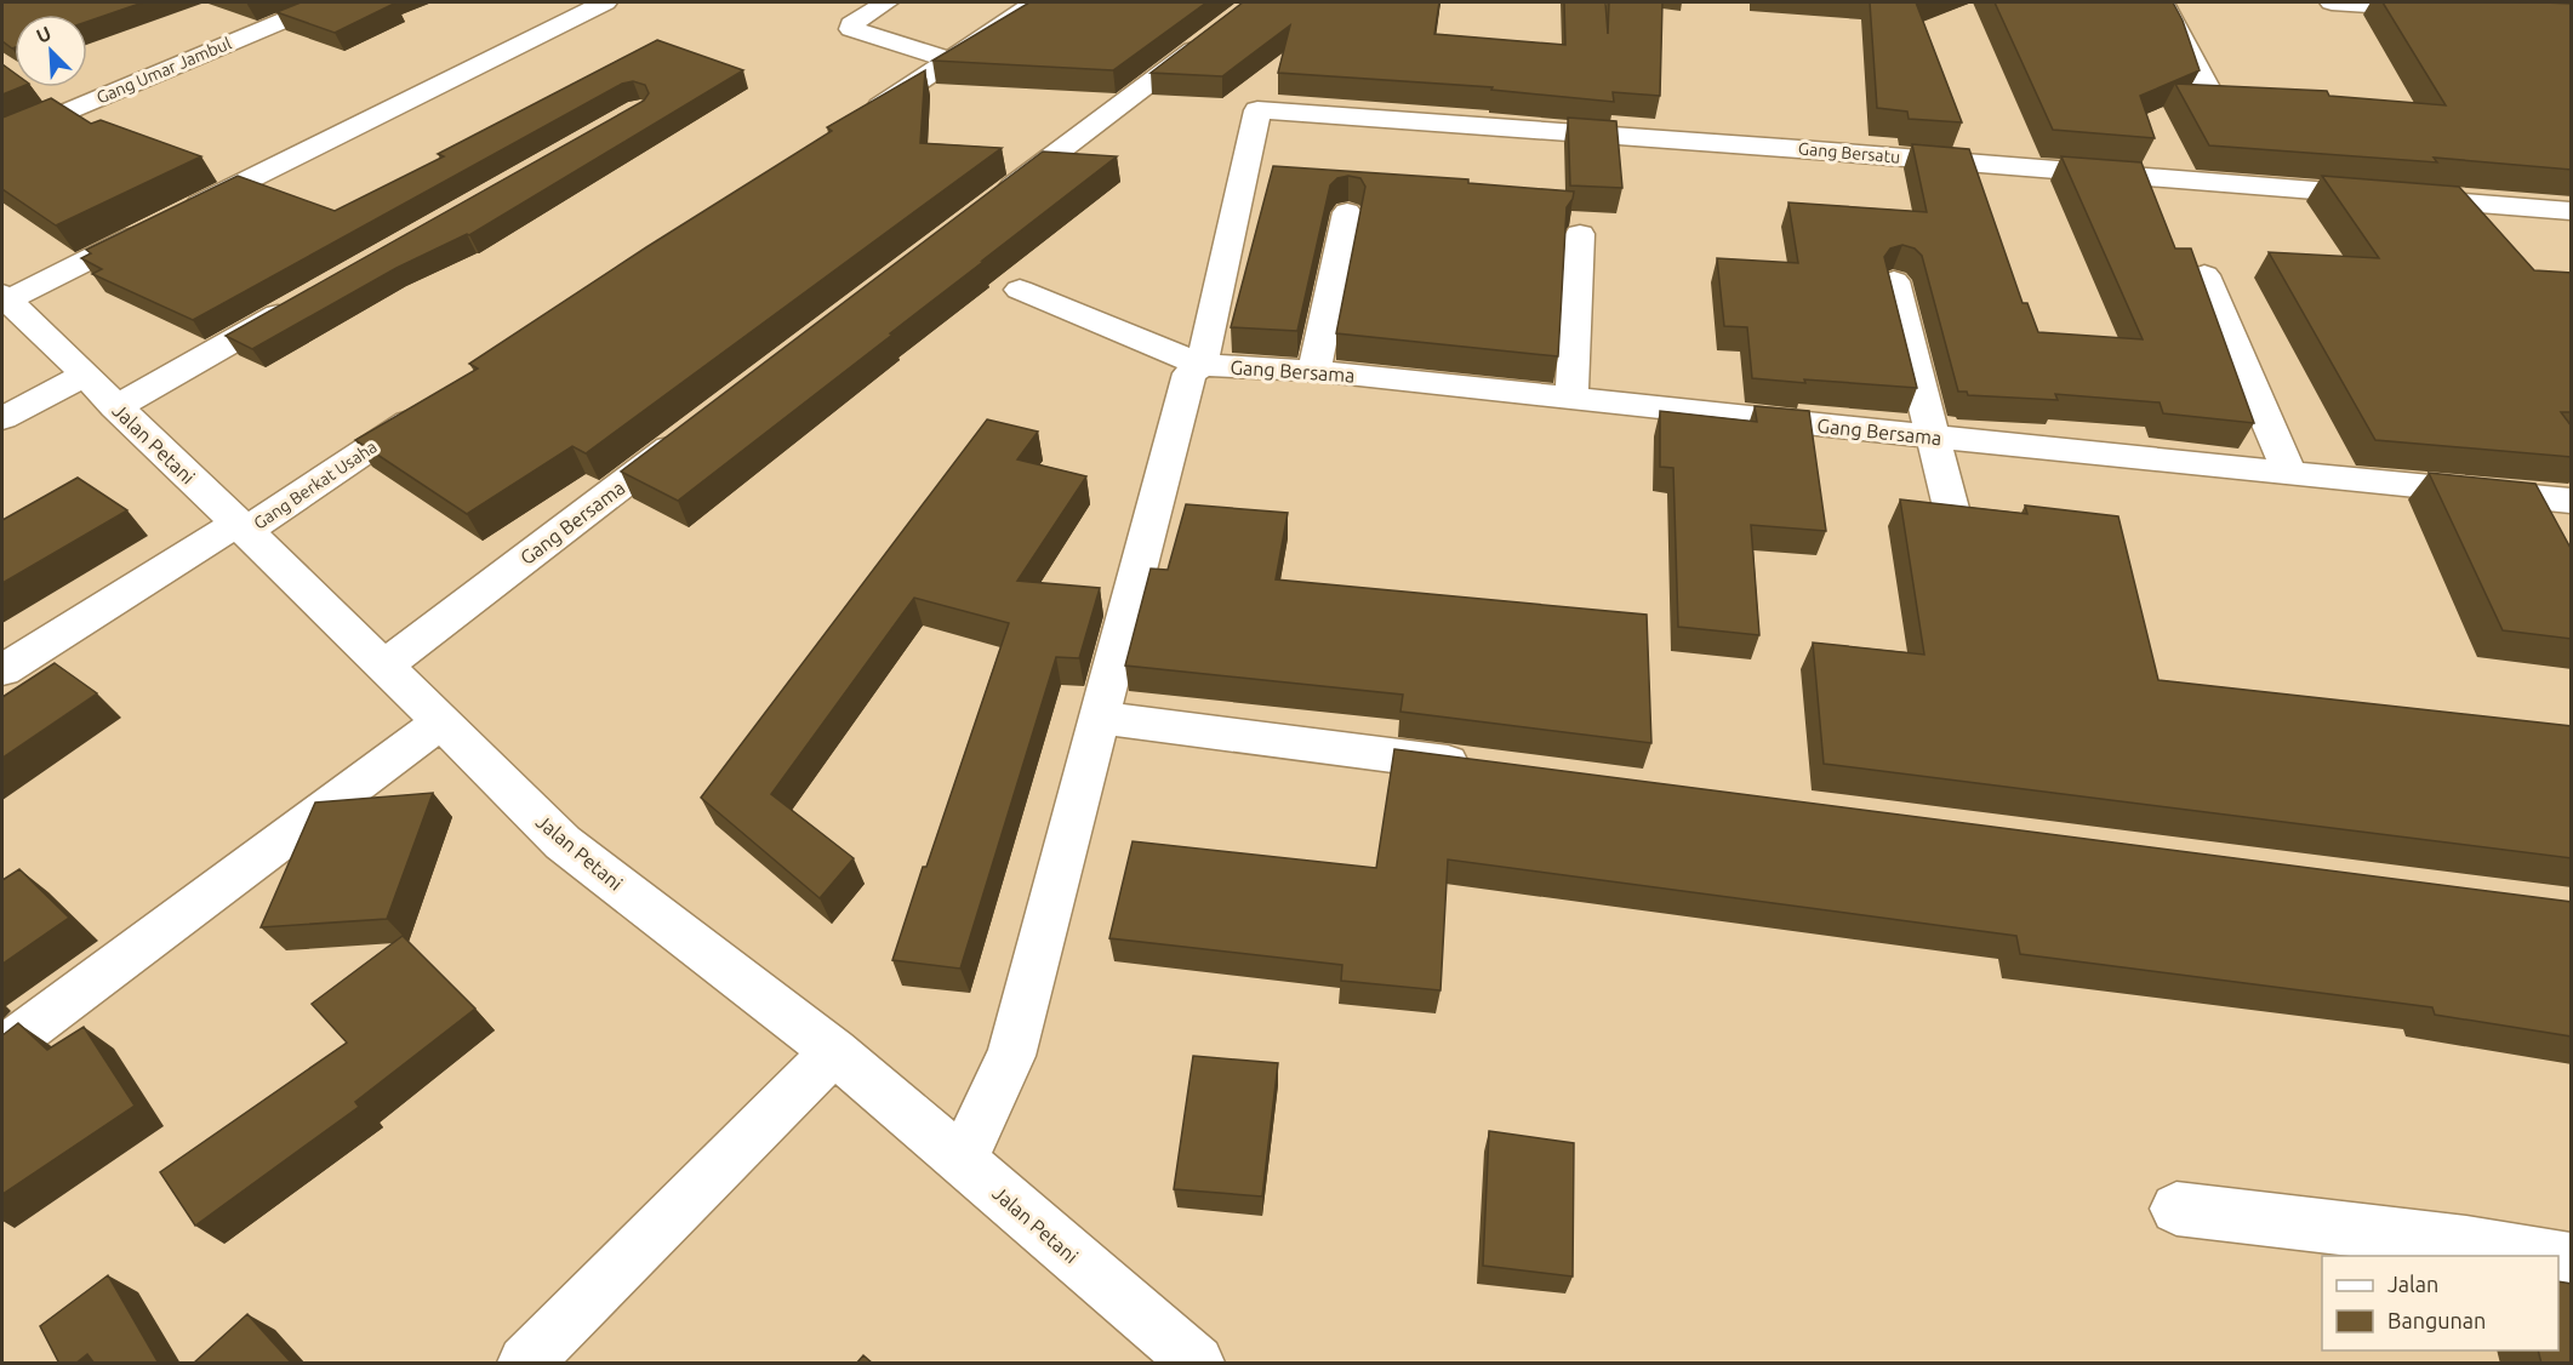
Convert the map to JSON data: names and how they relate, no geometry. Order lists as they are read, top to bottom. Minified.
{"streets":{"street":["Gang Umar Jambul","Gang Bersatu","Gang Bersama","Jalan Petani","Gang Berkat Usaha"]},"crossings":[["Gang Bersatu","Gang Bersama"],["Gang Bersama","Jalan Petani"],["Jalan Petani","Gang Berkat Usaha"]],"legend":["Jalan","Bangunan"],"north":"top left"}
